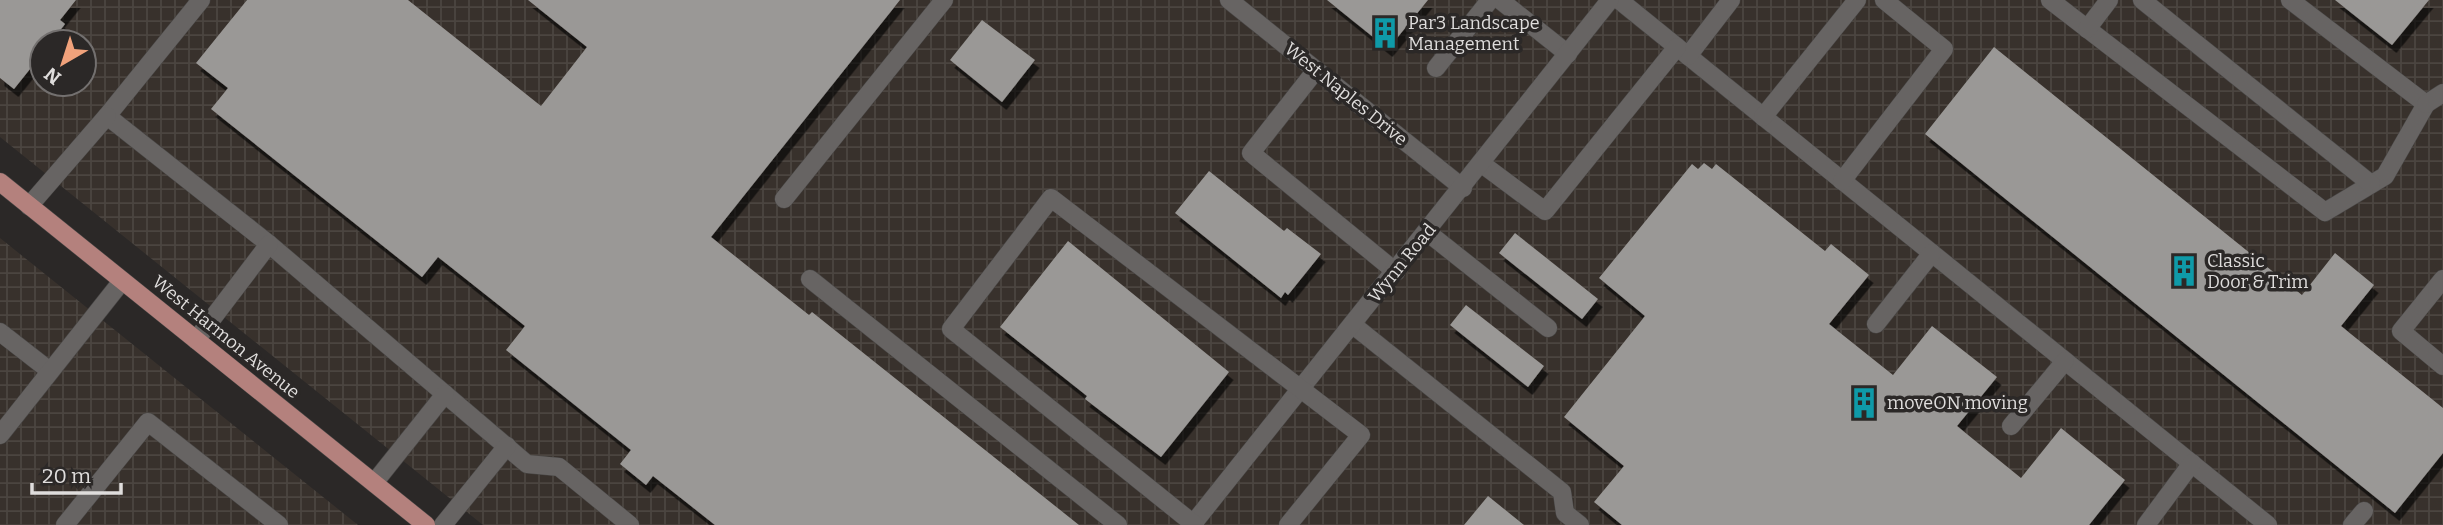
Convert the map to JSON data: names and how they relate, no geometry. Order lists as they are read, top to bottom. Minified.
{"streets":{"main road":["West Harmon Avenue"],"street":["West Naples Drive","Wynn Road"]},"crossings":[["West Naples Drive","Wynn Road"]],"places":{"building":["Par3 Landscape Management","Classic Door & Trim","moveON moving"]},"scale_bar":"20 m","north":"bottom left"}
